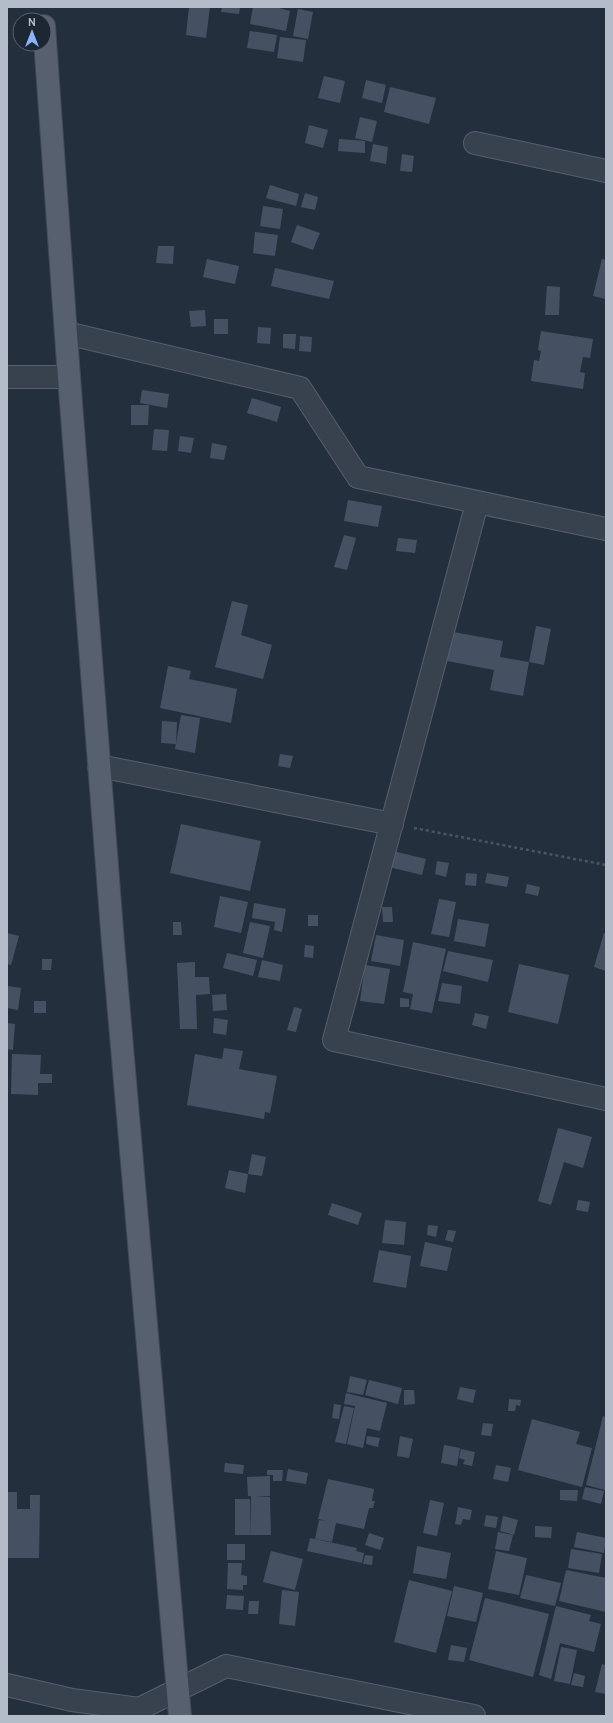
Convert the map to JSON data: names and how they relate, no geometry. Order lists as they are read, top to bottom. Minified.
{"north":"top"}
